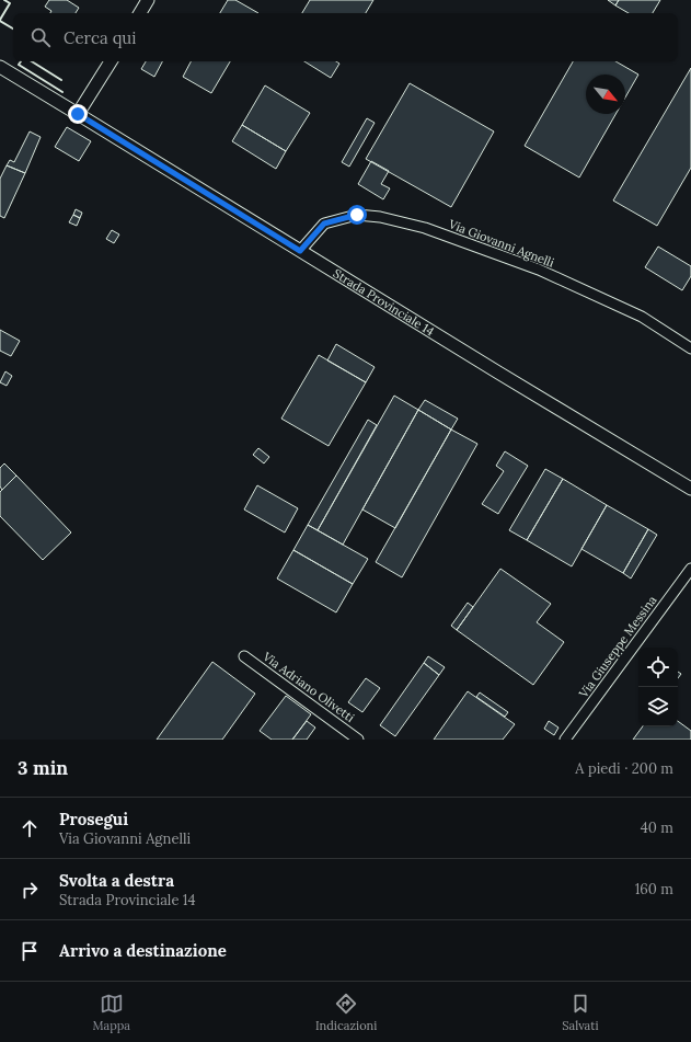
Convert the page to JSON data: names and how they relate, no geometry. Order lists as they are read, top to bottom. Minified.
{"streets":{"street":["Via Giovanni Agnelli","Strada Provinciale 14","Via Giuseppe Messina","Via Adriano Olivetti"]},"crossings":[["Via Giovanni Agnelli","Strada Provinciale 14"]],"north":"bottom right","page":{"search":"Cerca qui","heading":["3 min","A piedi · 200 m"],"list":[["Prosegui","Via Giovanni Agnelli","40 m"],["Svolta a destra","Strada Provinciale 14","160 m"],"Arrivo a destinazione"],"nav":["Mappa","Indicazioni","Salvati"]}}
